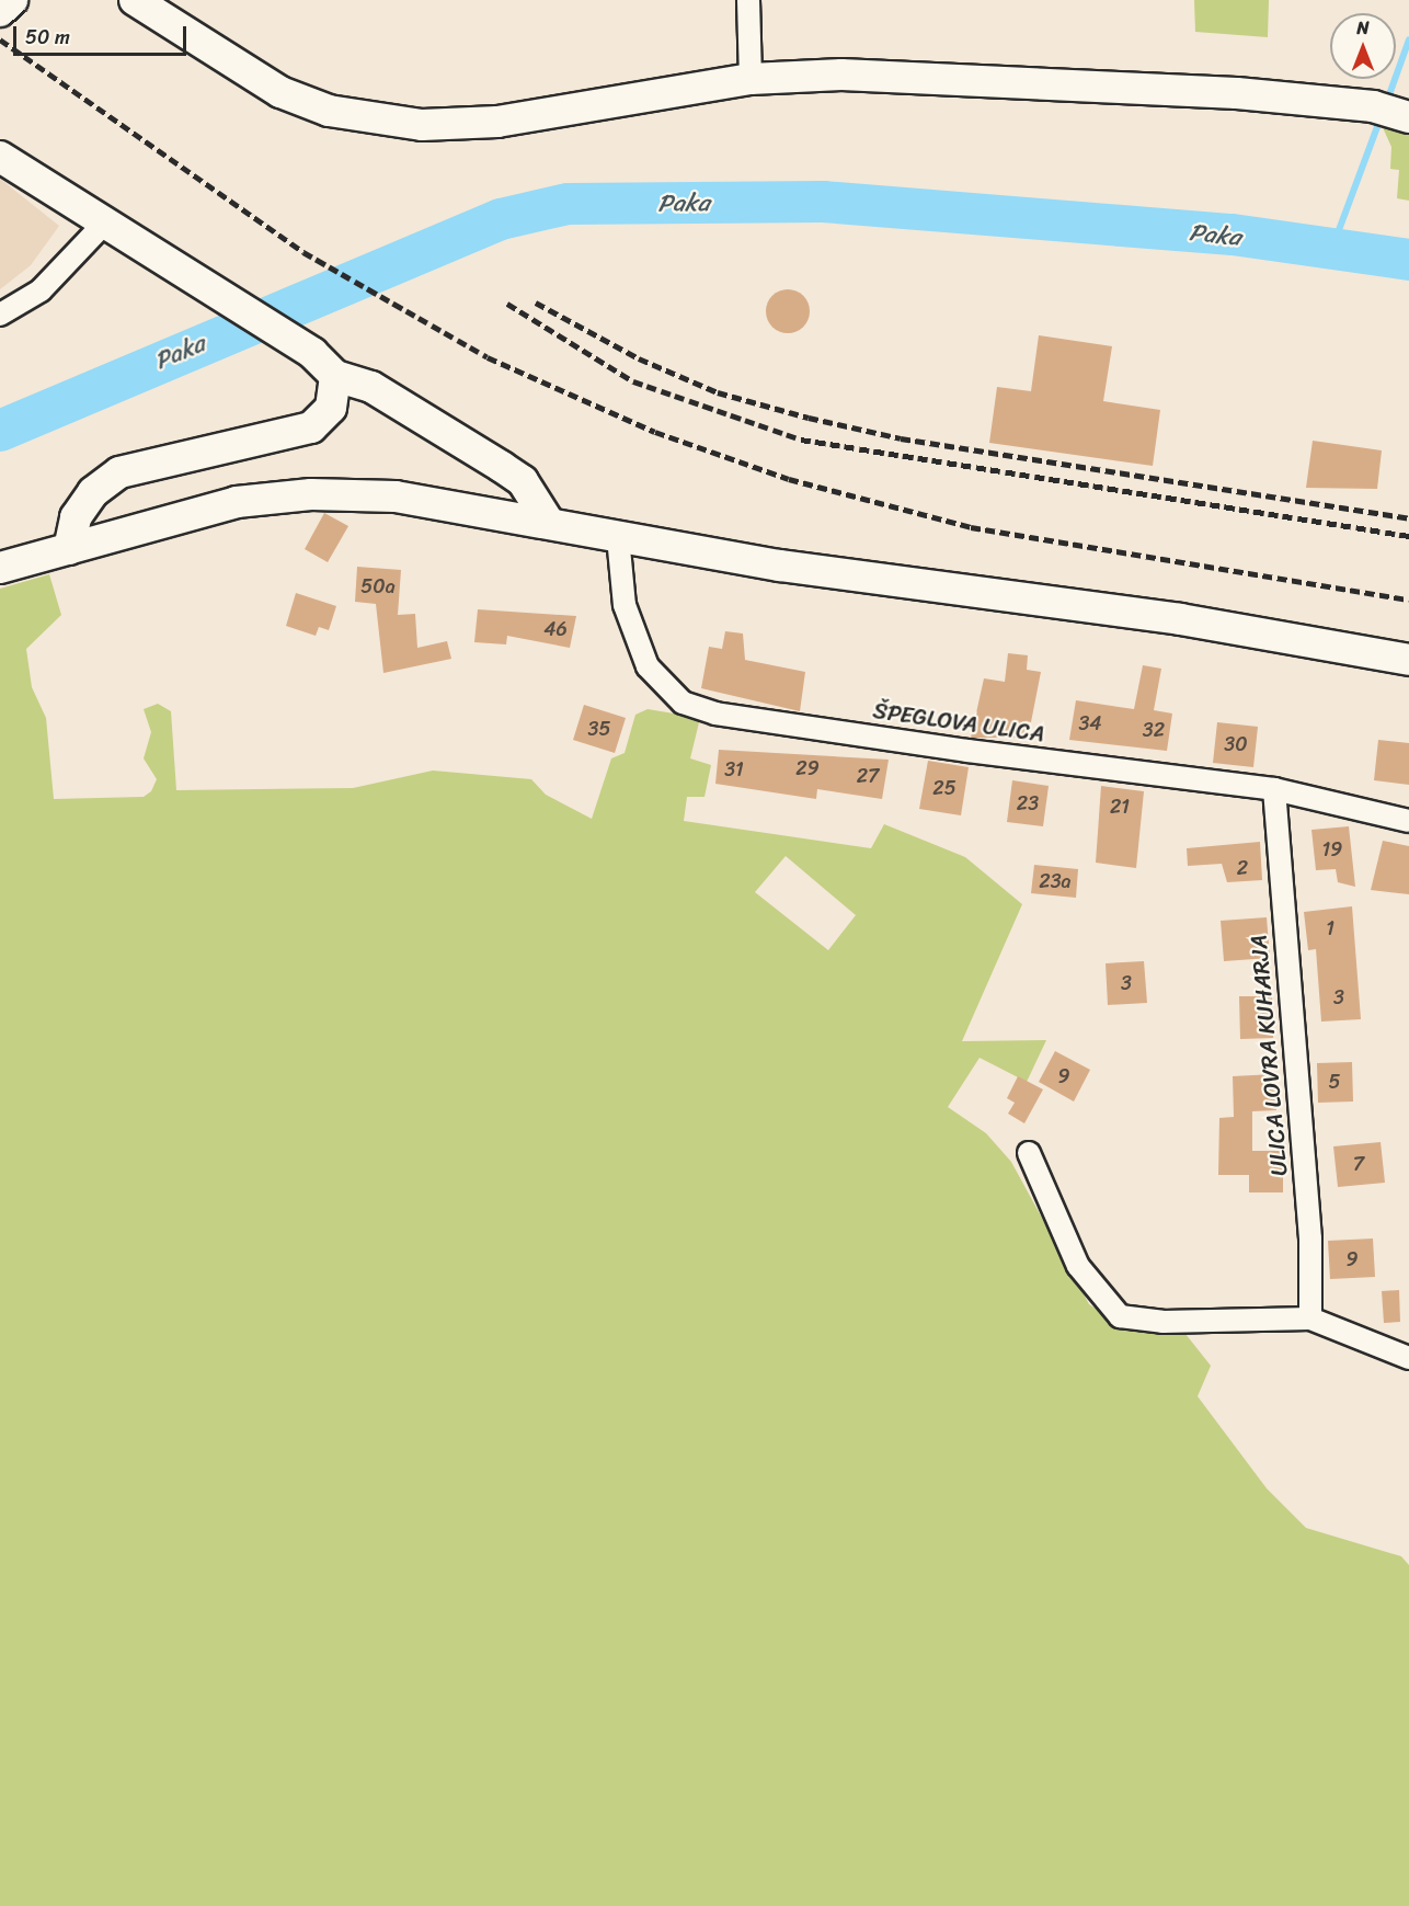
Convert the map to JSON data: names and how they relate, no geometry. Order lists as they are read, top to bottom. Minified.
{"streets":{"street":["ŠPEGLOVA ULICA","ULICA LOVRA KUHARJA"]},"crossings":[["ŠPEGLOVA ULICA","ULICA LOVRA KUHARJA"]],"water":["Paka"],"house_numbers":["50a","46","34","35","32","30","29","31","27","25","23","21","19","2","23a","1","3","3","9","5","7","9"],"scale_bar":"50 m","north":"top"}
